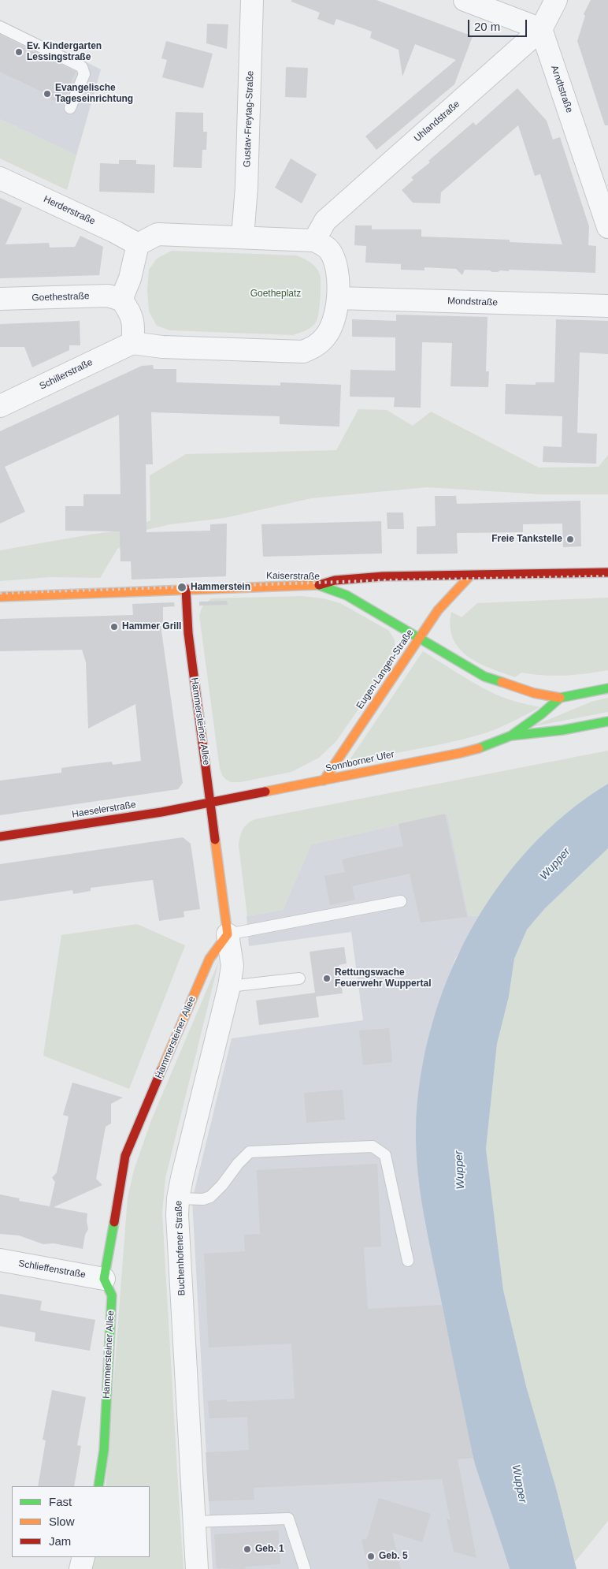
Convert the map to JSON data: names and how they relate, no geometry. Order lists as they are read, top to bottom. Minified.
{"streets":{"street":["Arndtstraße","Gustav-Freytag-Straße","Uhlandstraße","Herderstraße","Goethestraße","Mondstraße","Schillerstraße","Kaiserstraße","Eugen-Langen-Straße","Hammersteiner Allee","Sonnborner Ufer","Haeselerstraße","Buchenhofener Straße","Schlieffenstraße"]},"crossings":[["Arndtstraße","Uhlandstraße"],["Kaiserstraße","Eugen-Langen-Straße"],["Kaiserstraße","Hammersteiner Allee"],["Kaiserstraße","Sonnborner Ufer"],["Eugen-Langen-Straße","Sonnborner Ufer"],["Hammersteiner Allee","Sonnborner Ufer"],["Hammersteiner Allee","Haeselerstraße"],["Hammersteiner Allee","Buchenhofener Straße"],["Hammersteiner Allee","Schlieffenstraße"],["Sonnborner Ufer","Haeselerstraße"]],"water":["Wupper"],"parks":["Goetheplatz"],"places":["Ev. Kindergarten Lessingstraße","Evangelische Tageseinrichtung","Freie Tankstelle","Hammerstein","Hammer Grill","Rettungswache Feuerwehr Wuppertal","Geb. 1","Geb. 5"],"legend":["Fast","Slow","Jam"],"scale_bar":"20 m"}
